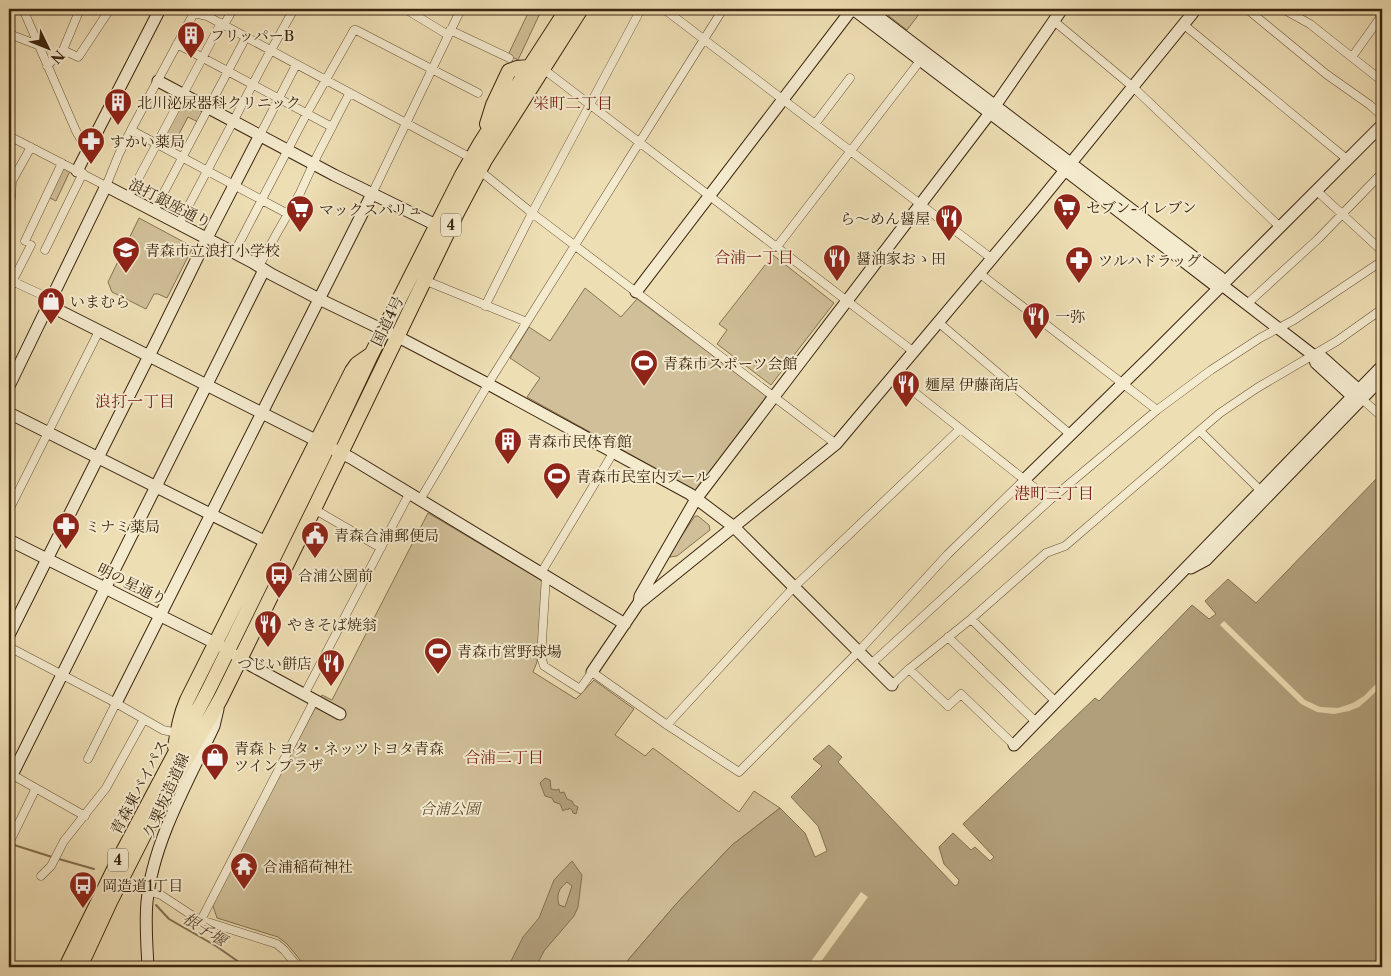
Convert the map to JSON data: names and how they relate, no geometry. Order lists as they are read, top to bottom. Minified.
{"streets":{"highway":["4","国道4号","青森東バイパス"],"street":["浪打銀座通り","明の星通り","久栗坂造道線"]},"crossings":[["浪打銀座通り","国道4号"],["国道4号","明の星通り"],["国道4号","青森東バイパス"],["明の星通り","青森東バイパス"],["青森東バイパス","久栗坂造道線"]],"districts":["栄町二丁目","合浦一丁目","浪打一丁目","港町三丁目","合浦二丁目"],"water":["根子堰"],"parks":["合浦公園"],"places":{"building":["フリッパーB","北川泌尿器科クリニック","青森市民体育館"],"pharmacy":["すかい薬局","ツルハドラッグ","ミナミ薬局"],"supermarket":["セブン-イレブン","マックスバリュ"],"restaurant":["ら～めん醤屋","醤油家おゝ田","一弥","麺屋 伊藤商店","やきそば焼翁","つじい餅店"],"school or university":["青森市立浪打小学校"],"shop":["いまむら","青森トヨタ・ネッツトヨタ青森 ツインプラザ"],"sports":["青森市スポーツ会館","青森市民室内プール","青森市営野球場"],"public building":["青森合浦郵便局"],"bus stop":["合浦公園前","岡造道1丁目"],"temple":["合浦稲荷神社"]},"north":"bottom right"}
